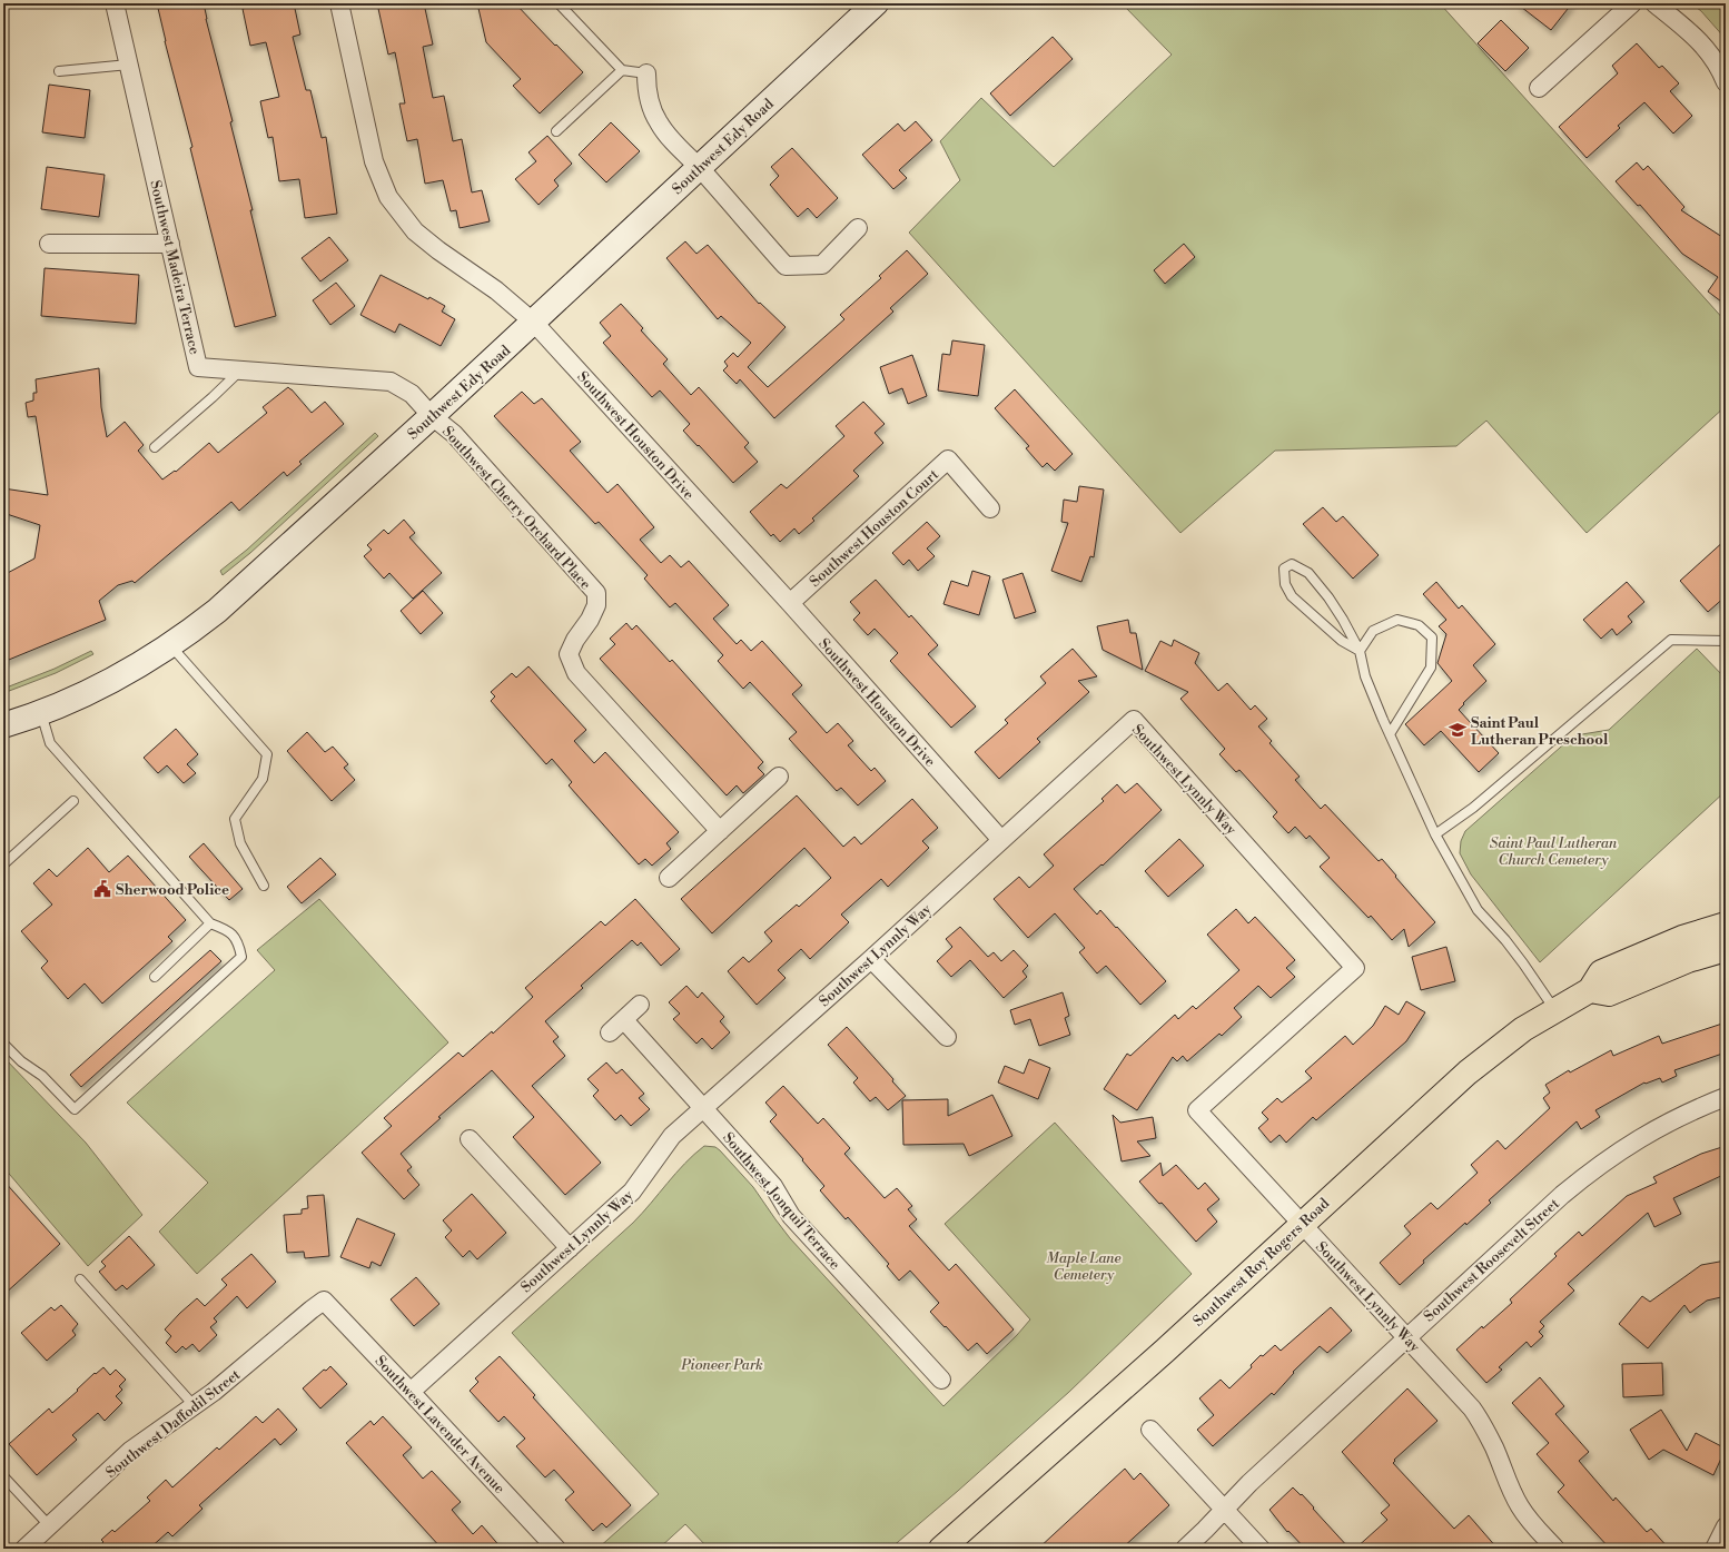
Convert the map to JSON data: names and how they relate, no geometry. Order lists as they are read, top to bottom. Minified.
{"streets":{"main road":["Southwest Edy Road","Southwest Roy Rogers Road"],"street":["Southwest Madeira Terrace","Southwest Houston Drive","Southwest Cherry Orchard Place","Southwest Houston Court","Southwest Lynnly Way","Southwest Jonquil Terrace","Southwest Roosevelt Street","Southwest Daffodil Street","Southwest Lavender Avenue"]},"crossings":[["Southwest Edy Road","Southwest Madeira Terrace"],["Southwest Edy Road","Southwest Houston Drive"],["Southwest Edy Road","Southwest Cherry Orchard Place"],["Southwest Madeira Terrace","Southwest Cherry Orchard Place"],["Southwest Houston Drive","Southwest Houston Court"],["Southwest Houston Drive","Southwest Lynnly Way"],["Southwest Lynnly Way","Southwest Jonquil Terrace"],["Southwest Lynnly Way","Southwest Roosevelt Street"],["Southwest Lynnly Way","Southwest Roy Rogers Road"],["Southwest Lynnly Way","Southwest Lavender Avenue"],["Southwest Daffodil Street","Southwest Lavender Avenue"]],"parks":["Saint Paul Lutheran Church Cemetery","Maple Lane Cemetery","Pioneer Park"],"places":{"school or university":["Saint Paul Lutheran Preschool"],"public building":["Sherwood Police"]}}
